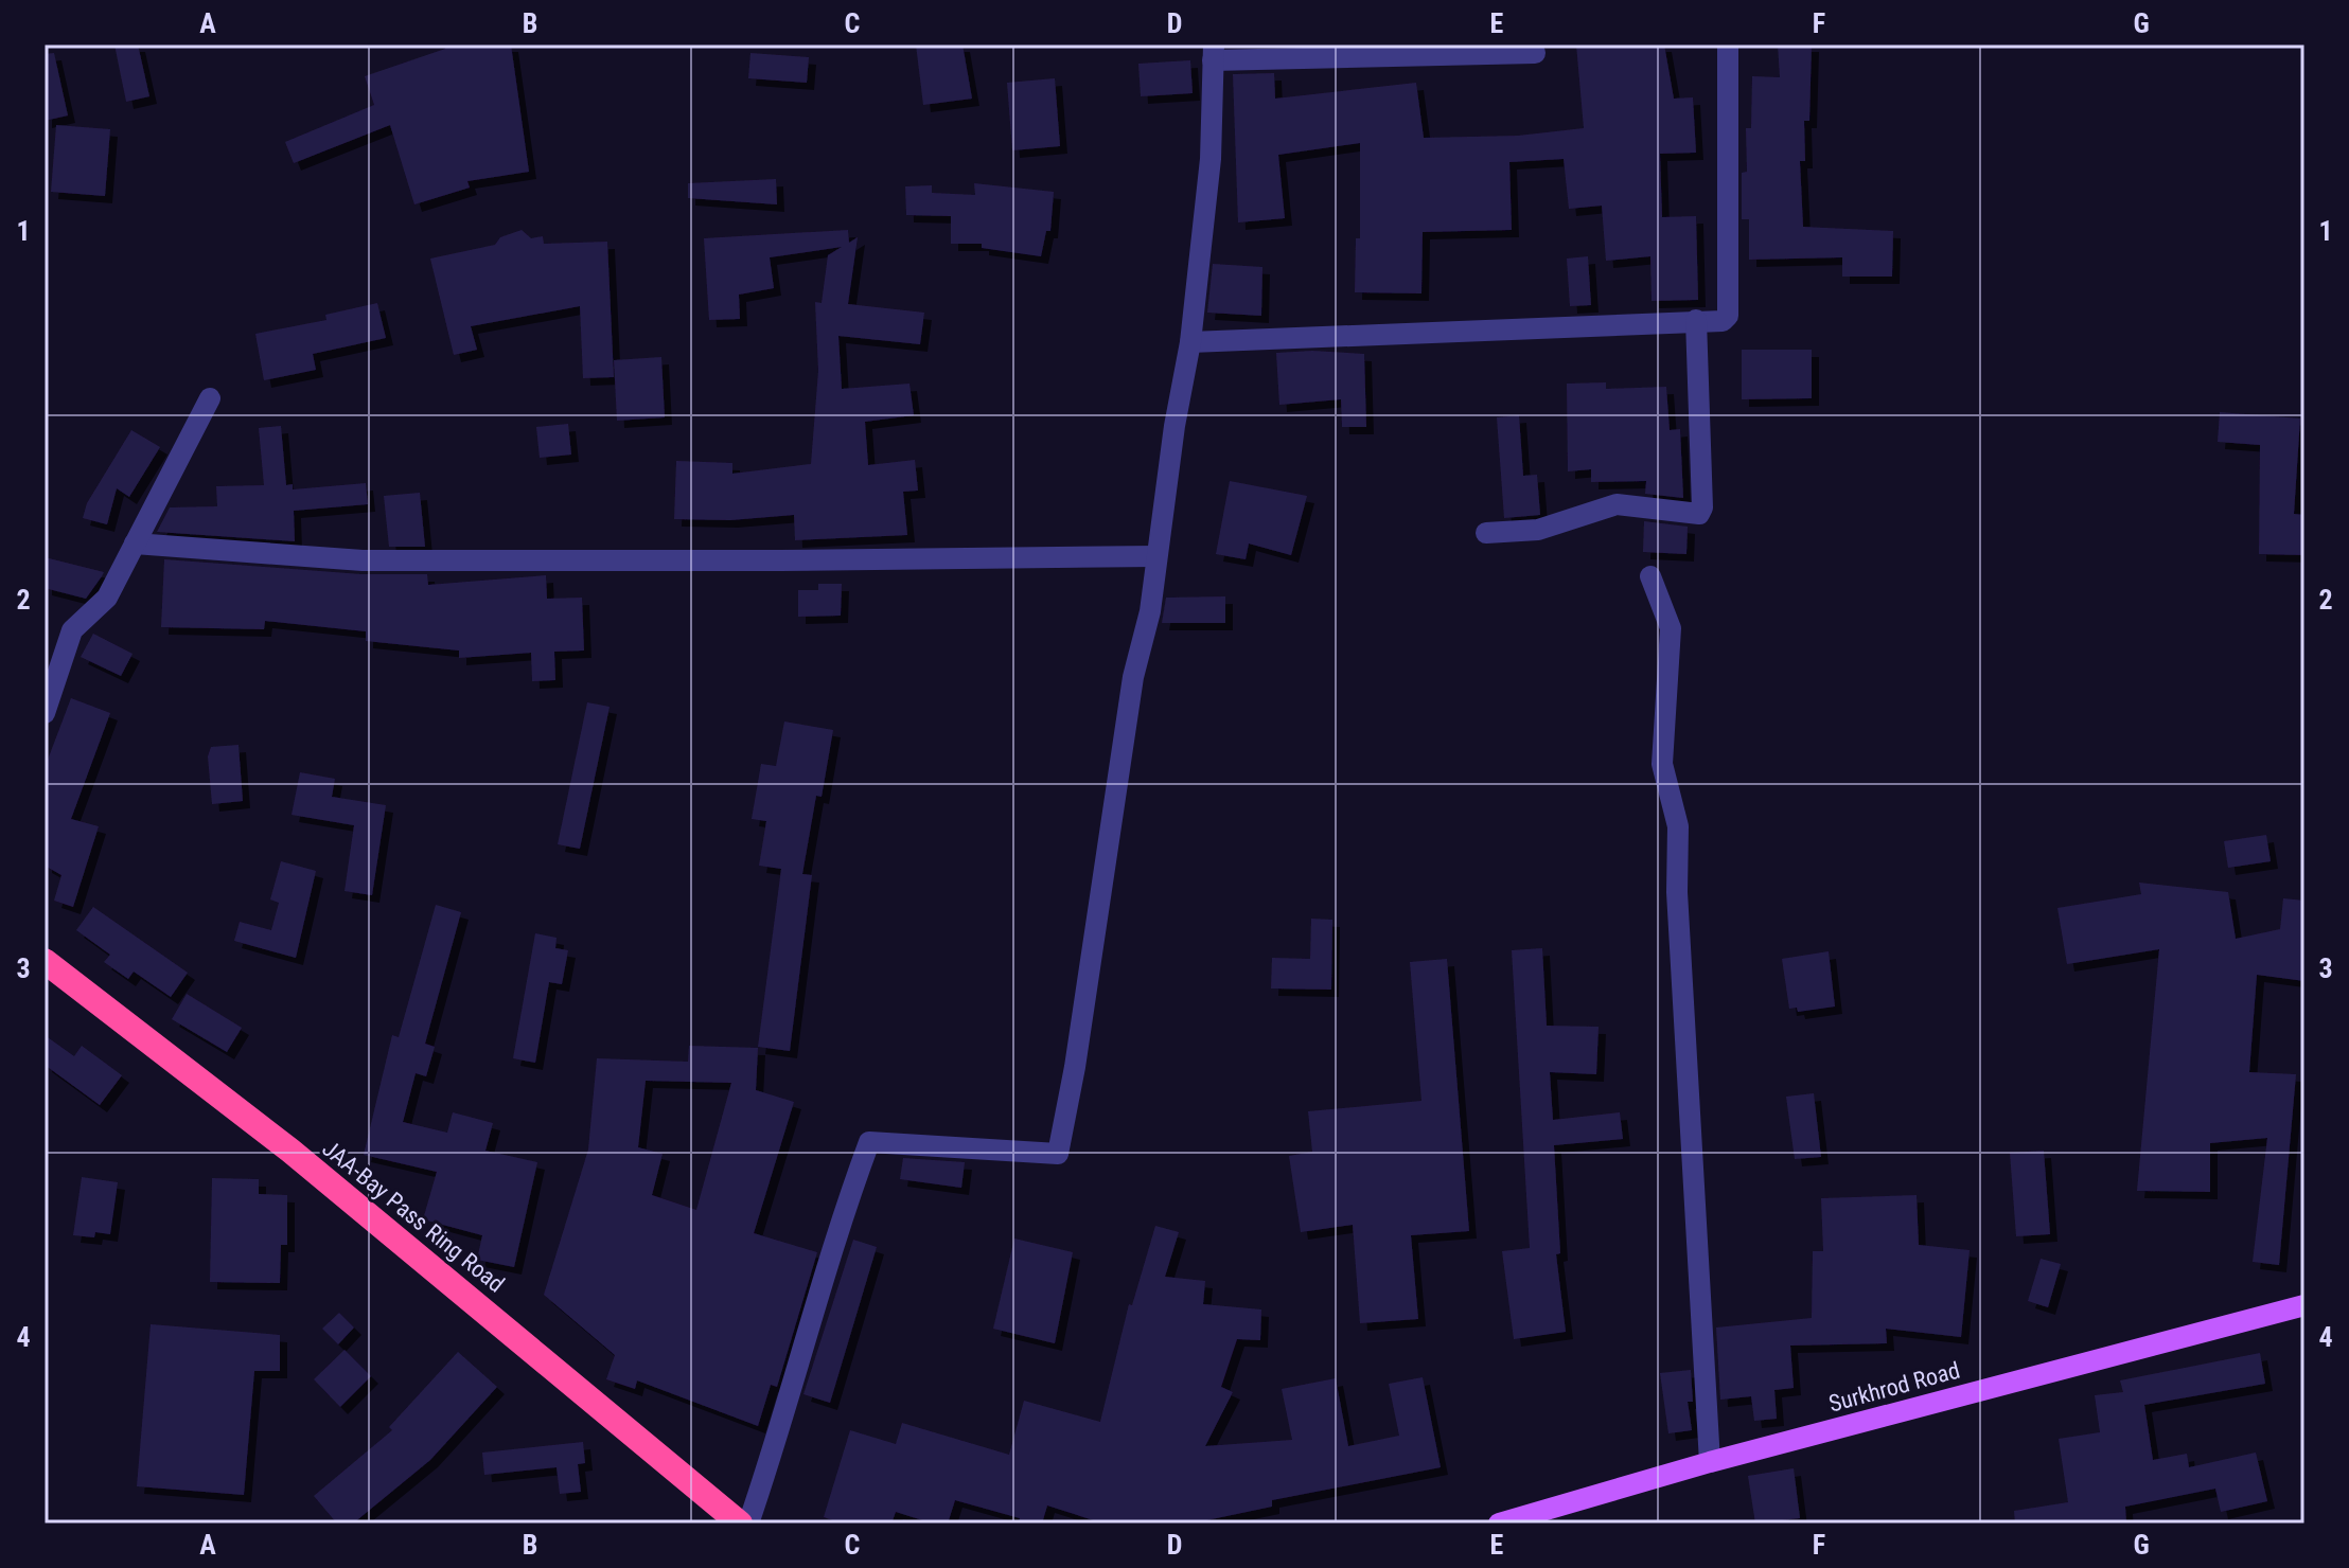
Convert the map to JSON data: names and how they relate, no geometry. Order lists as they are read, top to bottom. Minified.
{"streets":{"highway":["JAA-Bay Pass Ring Road"],"main road":["Surkhrod Road"]},"grid":{"columns":["A","B","C","D","E","F","G"],"rows":["1","2","3","4"]}}
